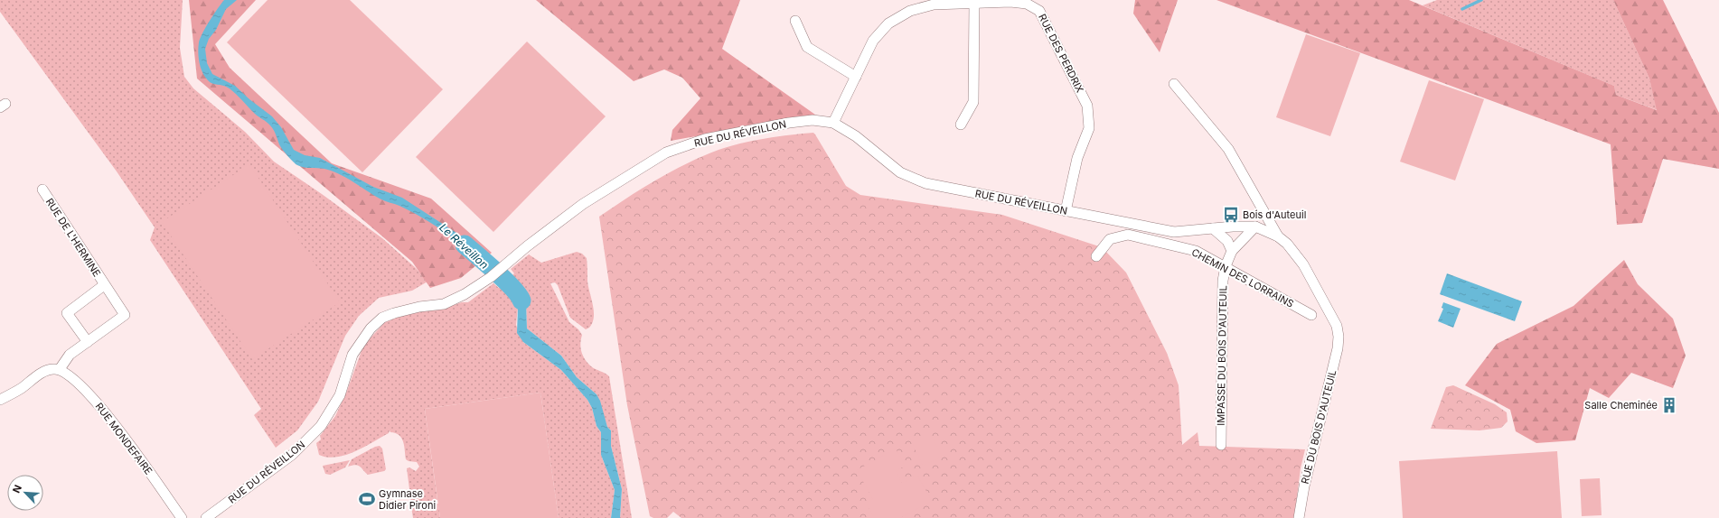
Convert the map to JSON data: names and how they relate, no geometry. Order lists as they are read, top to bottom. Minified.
{"streets":{"street":["RUE DES PERDRIX","RUE DU RÉVEILLON","RUE DE L'HERMINE","CHEMIN DES LORRAINS","IMPASSE DU BOIS D'AUTEUIL","RUE DU BOIS D'AUTEUIL","RUE MONDEFAIRE"]},"crossings":[["RUE DES PERDRIX","RUE DU RÉVEILLON"],["RUE DU RÉVEILLON","RUE DU BOIS D'AUTEUIL"],["RUE DE L'HERMINE","RUE MONDEFAIRE"],["CHEMIN DES LORRAINS","IMPASSE DU BOIS D'AUTEUIL"]],"water":["Le Réveillon"],"places":{"bus stop":["Bois d'Auteuil"],"building":["Salle Cheminée"],"sports":["Gymnase Didier Pironi"]},"north":"top left"}
